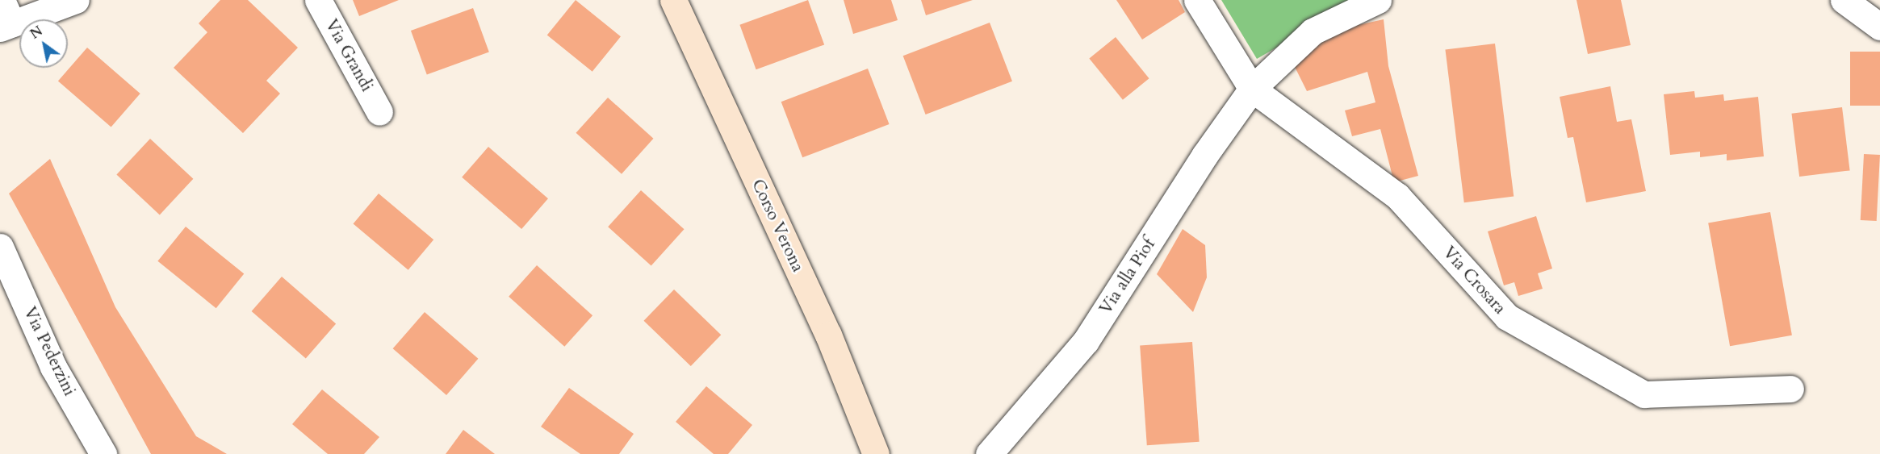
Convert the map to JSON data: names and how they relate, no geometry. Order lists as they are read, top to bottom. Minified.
{"streets":{"main road":["Corso Verona"],"street":["Via Grandi","Via alla Piof","Via Crosara","Via Pederzini"]},"crossings":[["Via alla Piof","Via Crosara"]],"north":"top left"}
